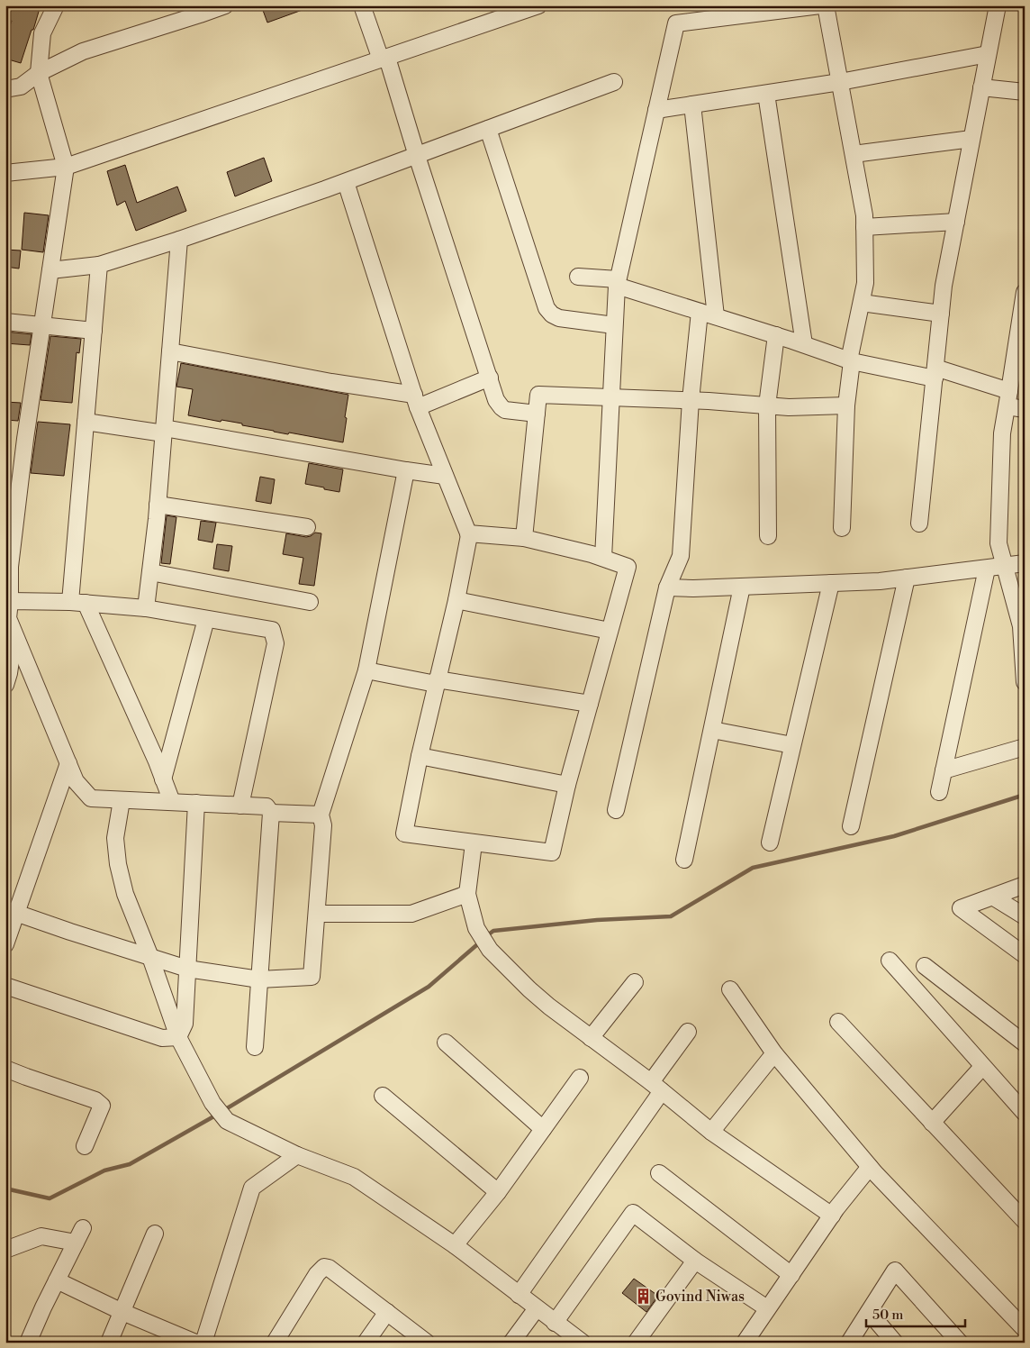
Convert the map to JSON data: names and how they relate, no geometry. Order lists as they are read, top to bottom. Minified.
{"places":{"building":["Govind Niwas"]},"scale_bar":"50 m"}
